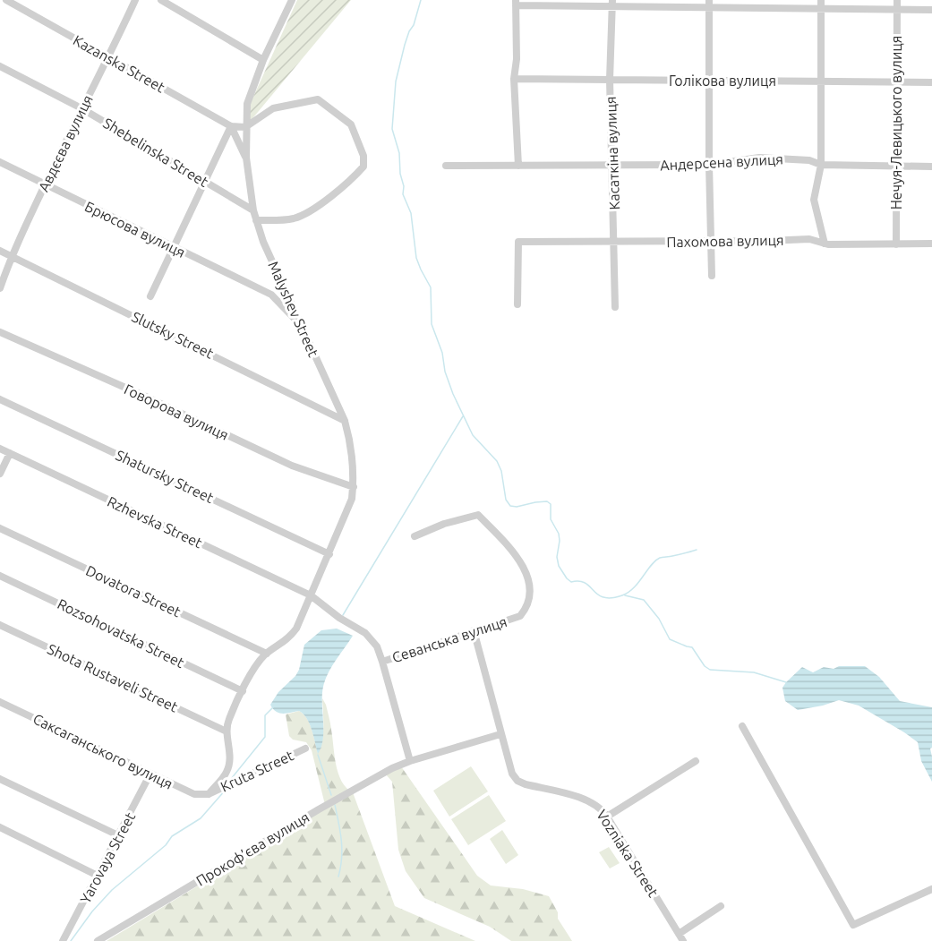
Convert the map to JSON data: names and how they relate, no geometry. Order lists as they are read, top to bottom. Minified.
{"streets":{"street":["Kazanska Street","Голікова вулиця","Нечуя-Левицького вулиця","Авдєєва вулиця","Shebelinska Street","Касаткіна вулиця","Андерсена вулиця","Брюсова вулиця","Пахомова вулиця","Malyshev Street","Slutsky Street","Говорова вулиця","Shatursky Street","Rzhevska Street","Dovatora Street","Rozsohovatska Street","Севанська вулиця","Shota Rustaveli Street","Саксаганського вулиця","Kruta Street","Прокоф’єва вулиця","Vozniaka Street","Yarovaya Street"]},"crossings":[["Kazanska Street","Авдєєва вулиця"],["Kazanska Street","Shebelinska Street"],["Kazanska Street","Malyshev Street"],["Голікова вулиця","Нечуя-Левицького вулиця"],["Голікова вулиця","Касаткіна вулиця"],["Нечуя-Левицького вулиця","Андерсена вулиця"],["Нечуя-Левицького вулиця","Пахомова вулиця"],["Авдєєва вулиця","Shebelinska Street"],["Авдєєва вулиця","Брюсова вулиця"],["Авдєєва вулиця","Slutsky Street"],["Shebelinska Street","Malyshev Street"],["Касаткіна вулиця","Андерсена вулиця"],["Касаткіна вулиця","Пахомова вулиця"],["Брюсова вулиця","Malyshev Street"],["Malyshev Street","Slutsky Street"],["Malyshev Street","Говорова вулиця"],["Malyshev Street","Shatursky Street"],["Malyshev Street","Rzhevska Street"],["Malyshev Street","Dovatora Street"],["Malyshev Street","Rozsohovatska Street"],["Malyshev Street","Севанська вулиця"],["Malyshev Street","Shota Rustaveli Street"],["Rzhevska Street","Севанська вулиця"],["Севанська вулиця","Vozniaka Street"],["Саксаганського вулиця","Kruta Street"],["Саксаганського вулиця","Yarovaya Street"],["Прокоф’єва вулиця","Vozniaka Street"]]}
